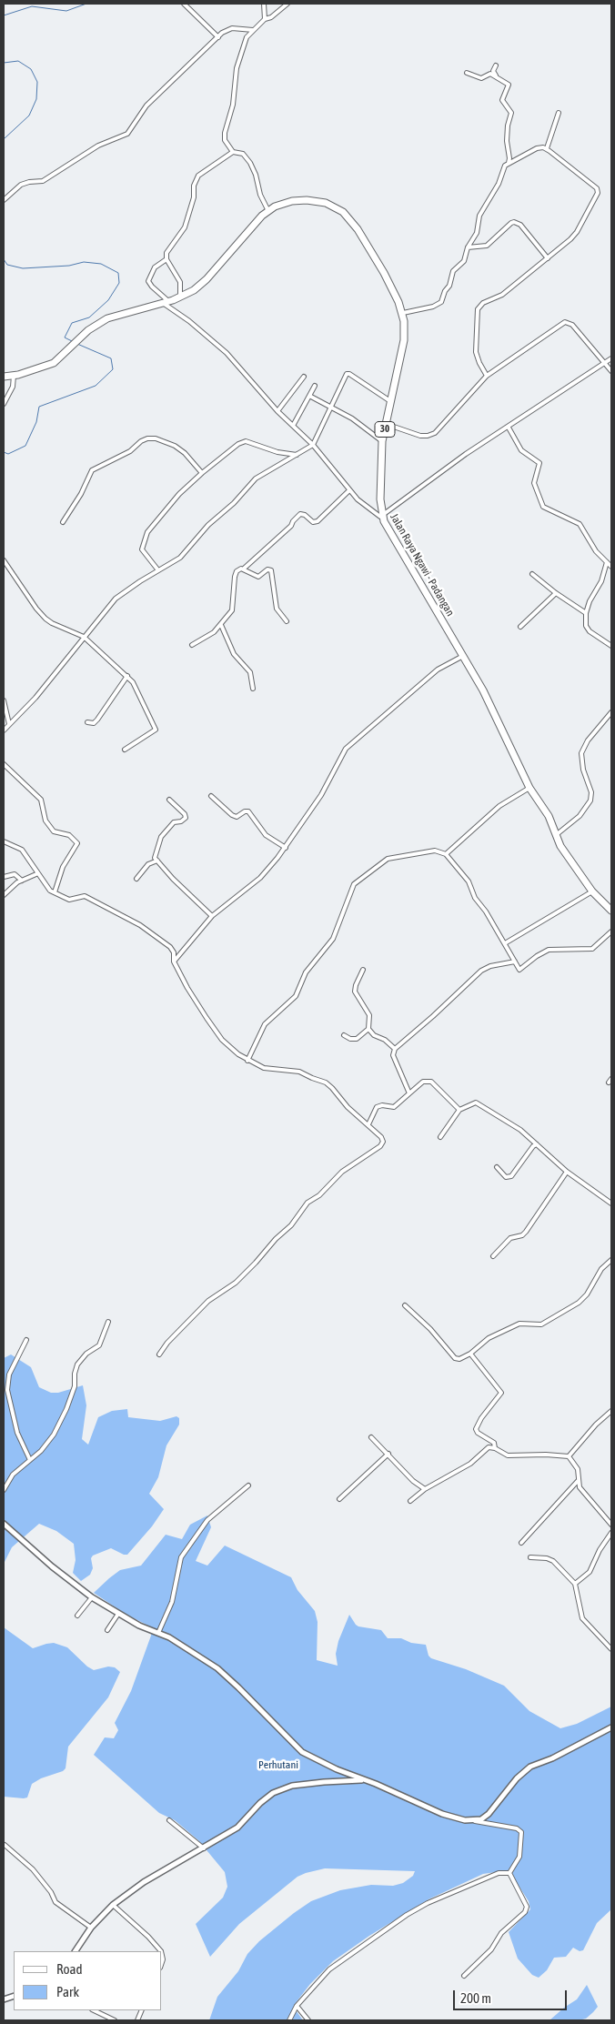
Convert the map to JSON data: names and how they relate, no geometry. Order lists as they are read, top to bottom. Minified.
{"streets":{"highway":["30","Jalan Raya Ngawi - Padangan"]},"crossings":[["30","Jalan Raya Ngawi - Padangan"]],"parks":["Perhutani"],"legend":["Road","Park"],"scale_bar":"200 m"}
